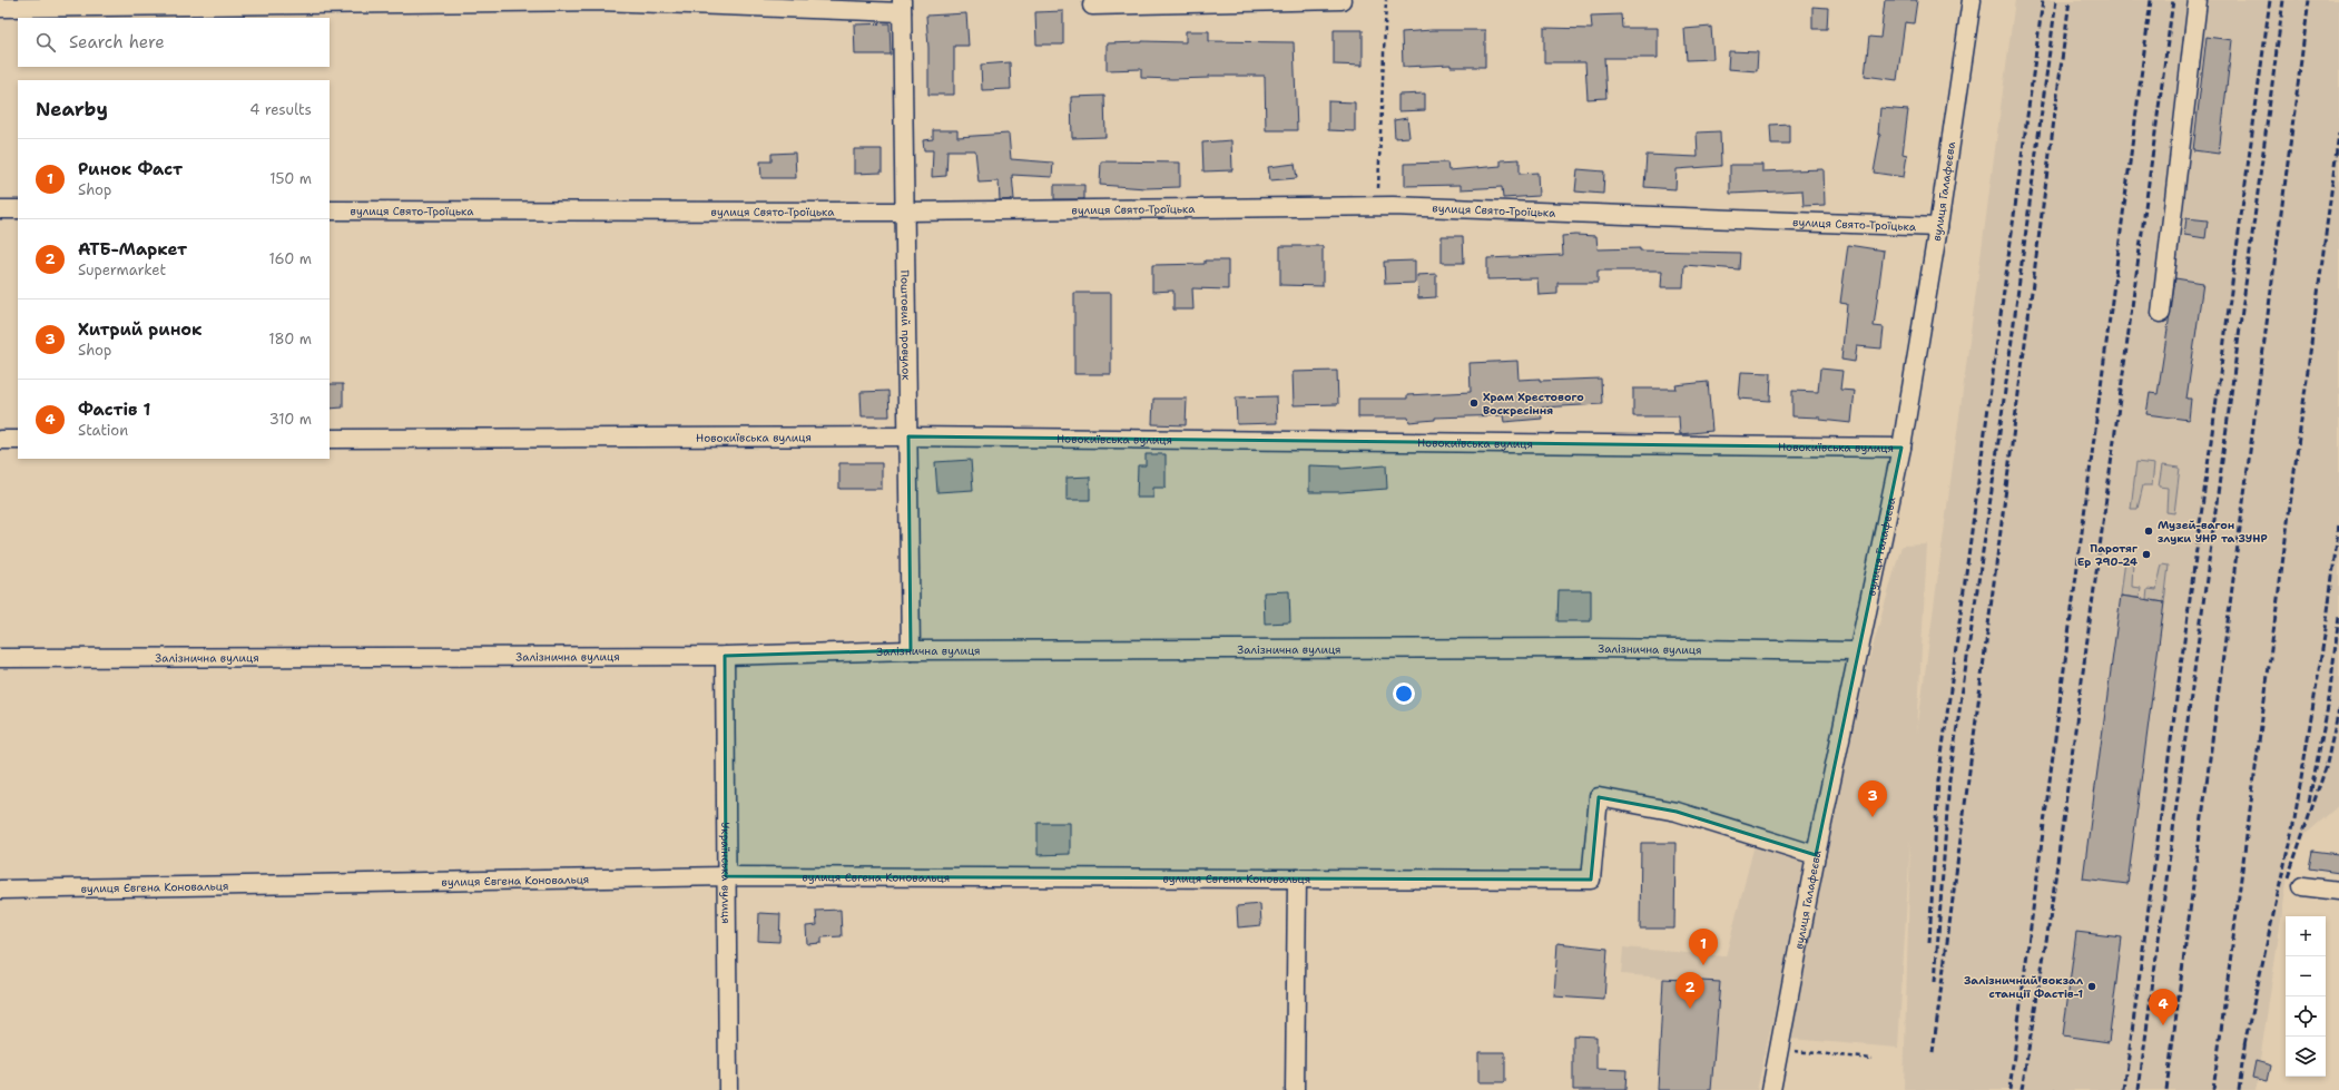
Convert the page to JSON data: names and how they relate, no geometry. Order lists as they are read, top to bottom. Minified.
{"streets":{"street":["вулиця Галафеєва","вулиця Свято-Троїцька","Поштовий провулок","Новокиївська вулиця","Залізнична вулиця","Українська вулиця","вулиця Євгена Коновальця"]},"crossings":[["вулиця Галафеєва","вулиця Свято-Троїцька"],["вулиця Галафеєва","Новокиївська вулиця"],["вулиця Галафеєва","Залізнична вулиця"],["вулиця Галафеєва","вулиця Євгена Коновальця"],["вулиця Свято-Троїцька","Поштовий провулок"],["Поштовий провулок","Новокиївська вулиця"],["Поштовий провулок","Залізнична вулиця"],["Залізнична вулиця","Українська вулиця"],["Українська вулиця","вулиця Євгена Коновальця"]],"places":["Храм Хрестового Воскресіння","Музей-вагон злуки УНР та ЗУНР","Паротяг Ер 790-24","Залізничний вокзал станції Фастів-1"],"page":{"search":"Search here","heading":["Nearby","4 results"],"list":[{"mark":"1","name":"Ринок Фаст","note":"Shop","value":"150 m"},{"mark":"2","name":"АТБ-Маркет","note":"Supermarket","value":"160 m"},{"mark":"3","name":"Хитрий ринок","note":"Shop","value":"180 m"},{"mark":"4","name":"Фастів 1","note":"Station","value":"310 m"}],"pins":["3","1","2","4"],"map_buttons":["+","−"]}}
